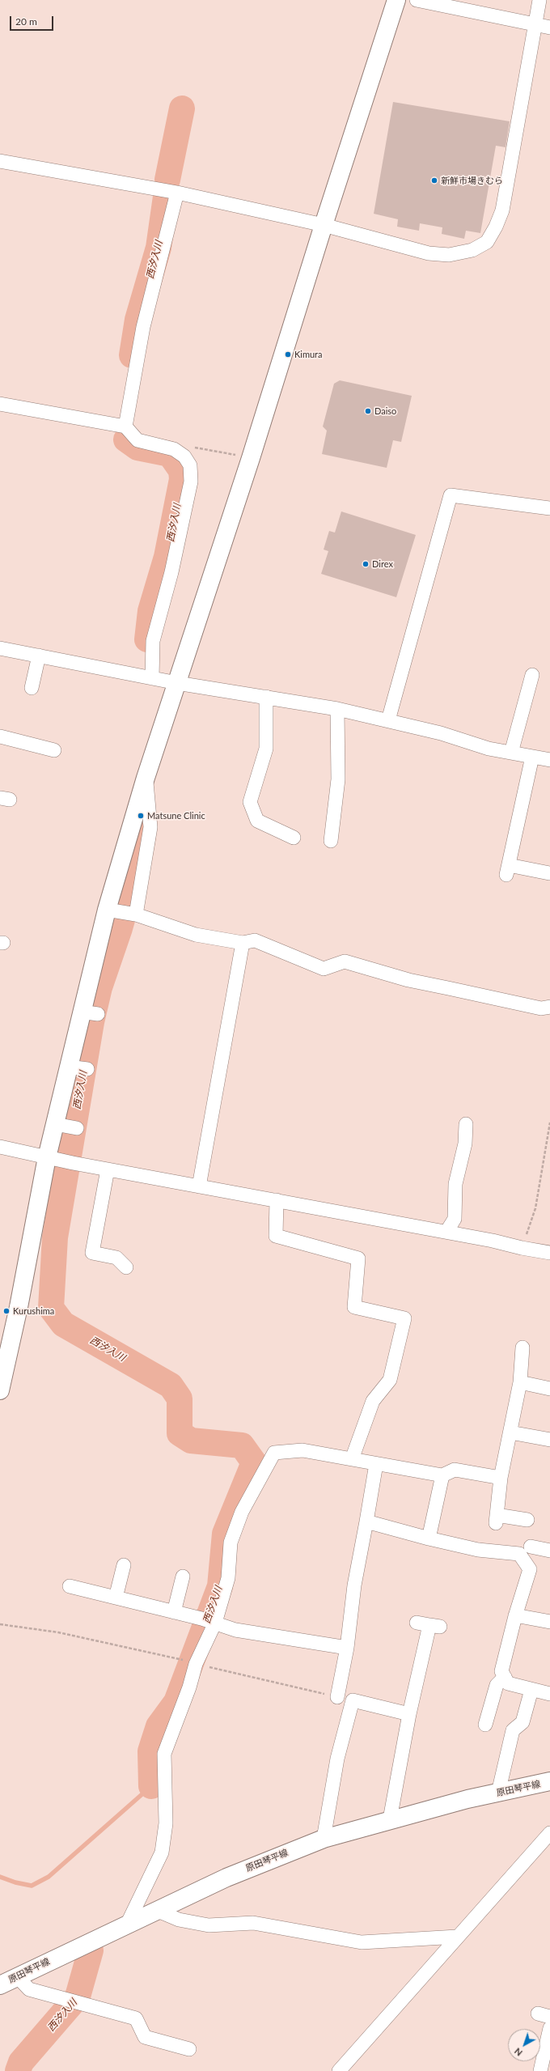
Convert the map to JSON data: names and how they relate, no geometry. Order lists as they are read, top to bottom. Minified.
{"streets":{"street":["原田琴平線"]},"water":["西汐入川"],"places":["新鮮市場きむら","Kimura","Daiso","Direx","Matsune Clinic","Kurushima"],"scale_bar":"20 m","north":"bottom left"}
